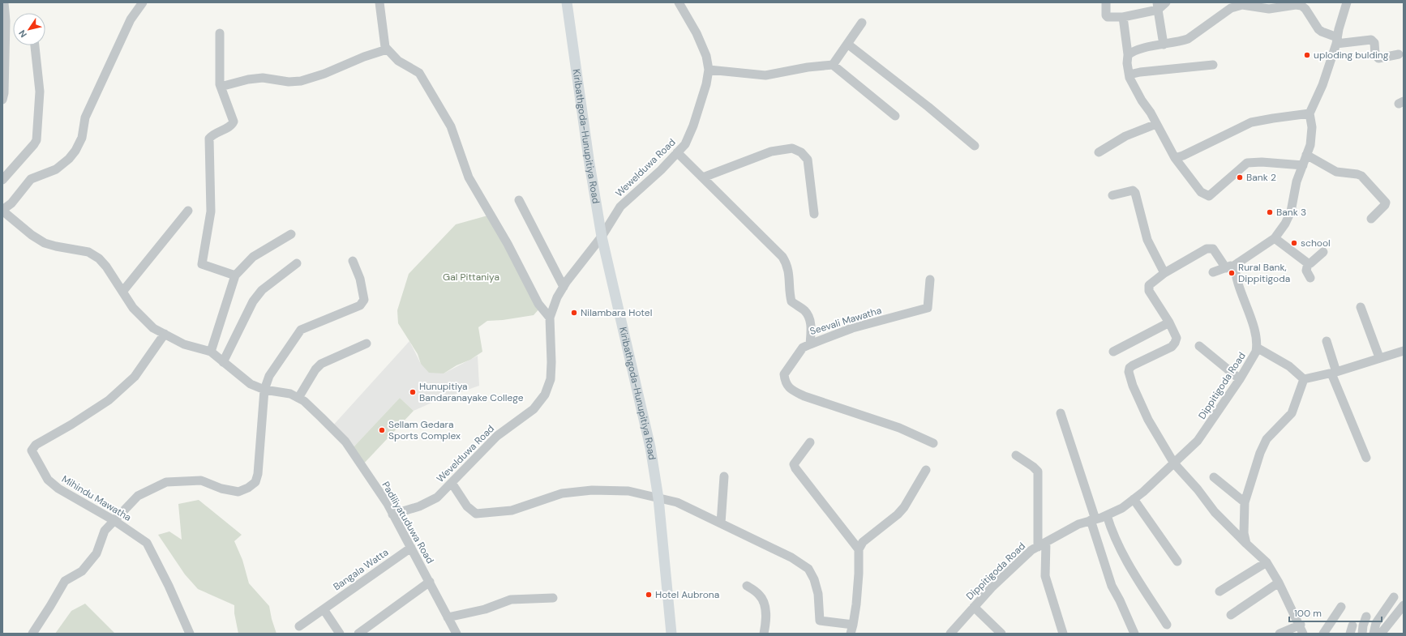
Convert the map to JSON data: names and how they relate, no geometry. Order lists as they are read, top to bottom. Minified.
{"streets":{"main road":["Kiribathgoda-Hunupitiya Road"],"street":["Wewelduwa Road","Seevali Mawatha","Dippitigoda Road","Wevelduwa Road","Mihindu Mawatha","Padiliyatuduwa Road","Bangala Watta"]},"crossings":[["Kiribathgoda-Hunupitiya Road","Wewelduwa Road"],["Kiribathgoda-Hunupitiya Road","Wevelduwa Road"],["Wewelduwa Road","Seevali Mawatha"],["Wewelduwa Road","Wevelduwa Road"],["Wevelduwa Road","Padiliyatuduwa Road"],["Mihindu Mawatha","Padiliyatuduwa Road"],["Padiliyatuduwa Road","Bangala Watta"]],"parks":["Gal Pittaniya"],"places":["uploding bulding","Bank 2","Bank 3","school","Rural Bank, Dippitigoda","Nilambara Hotel","Hunupitiya Bandaranayake College","Sellam Gedara Sports Complex","Hotel Aubrona"],"scale_bar":"100 m","north":"bottom left"}
